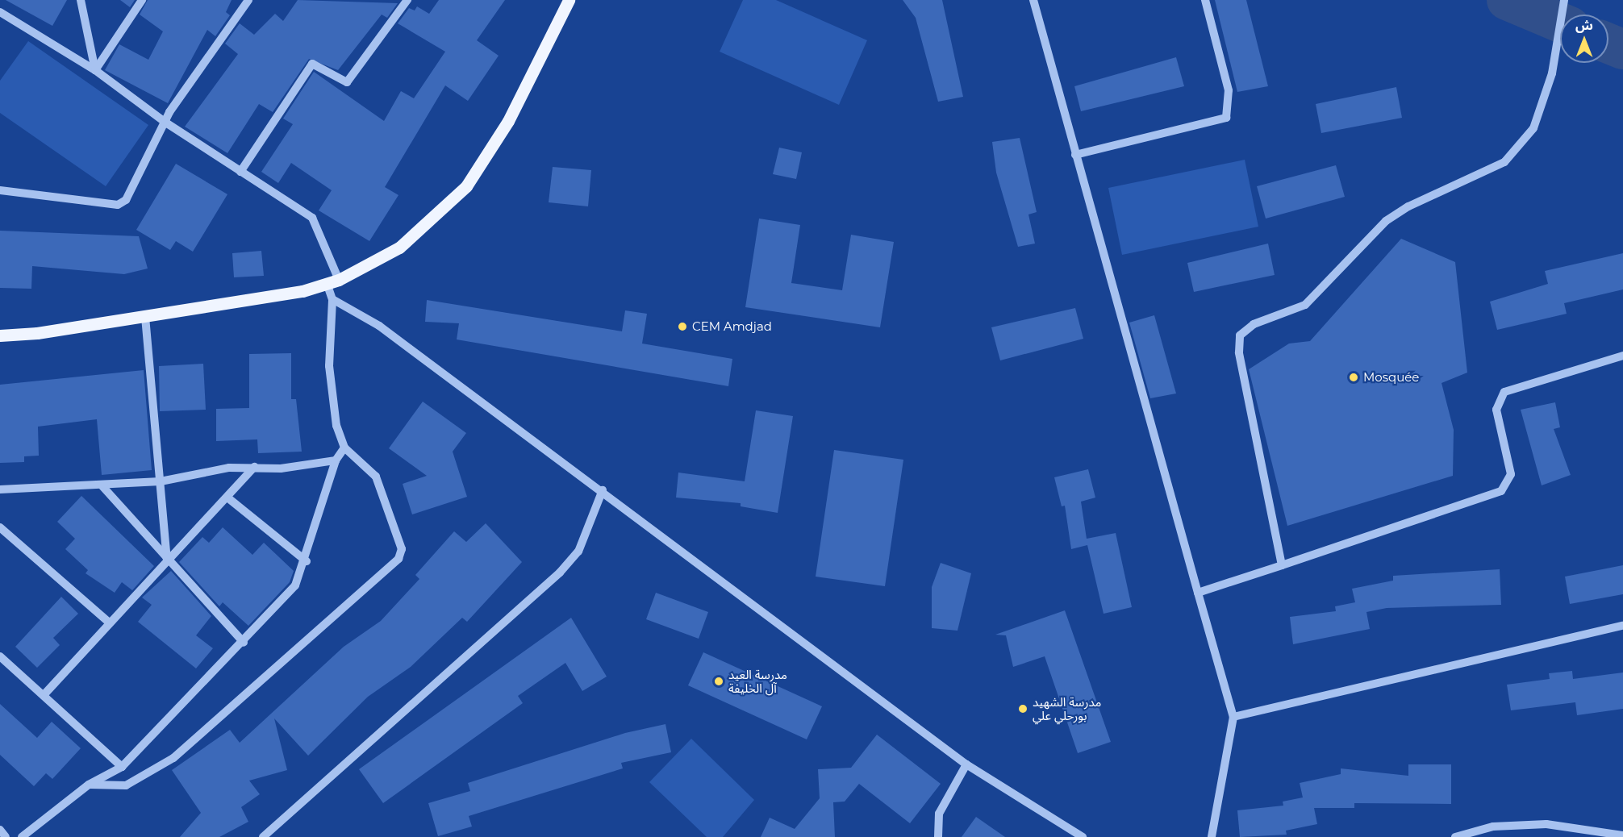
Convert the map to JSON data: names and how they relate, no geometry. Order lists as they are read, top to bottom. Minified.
{"places":["CEM Amdjad","Mosquée","مدرسة العيد آل الخليفة","مدرسة الشهيد بورحلي علي"],"north":"top"}
